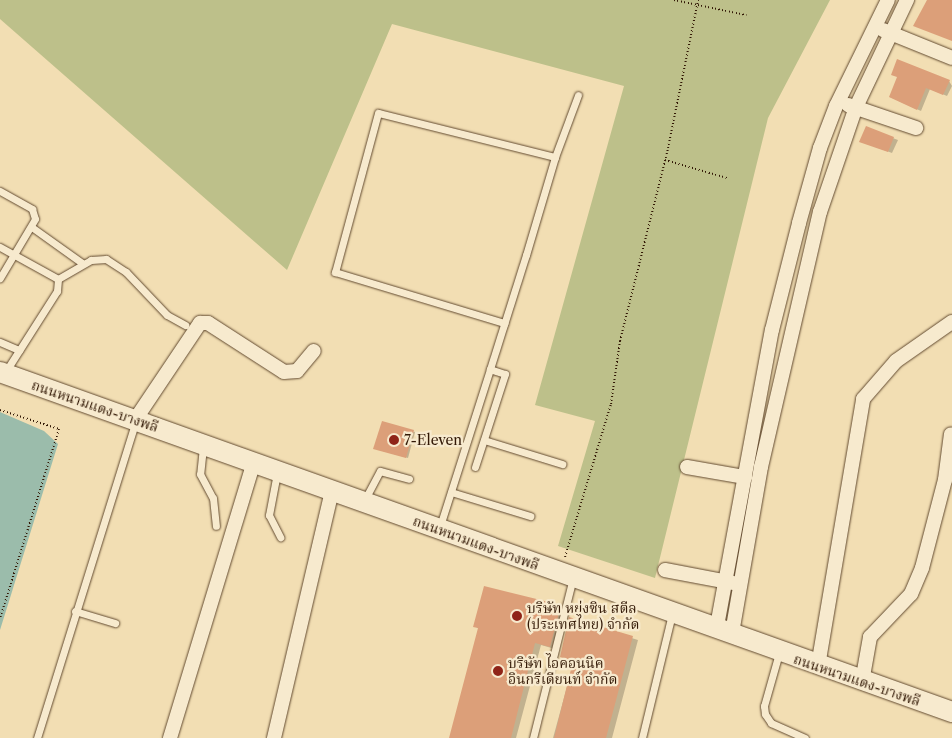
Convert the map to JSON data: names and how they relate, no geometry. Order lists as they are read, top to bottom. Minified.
{"streets":{"main road":["ถนนหนามแดง-บางพลี"]},"places":["7-Eleven","บริษัท หย่งซิน สตีล (ประเทศไทย) จํากัด","บริษัท ไอคอนนิค อินกรีเดียนท์ จำกัด"]}
